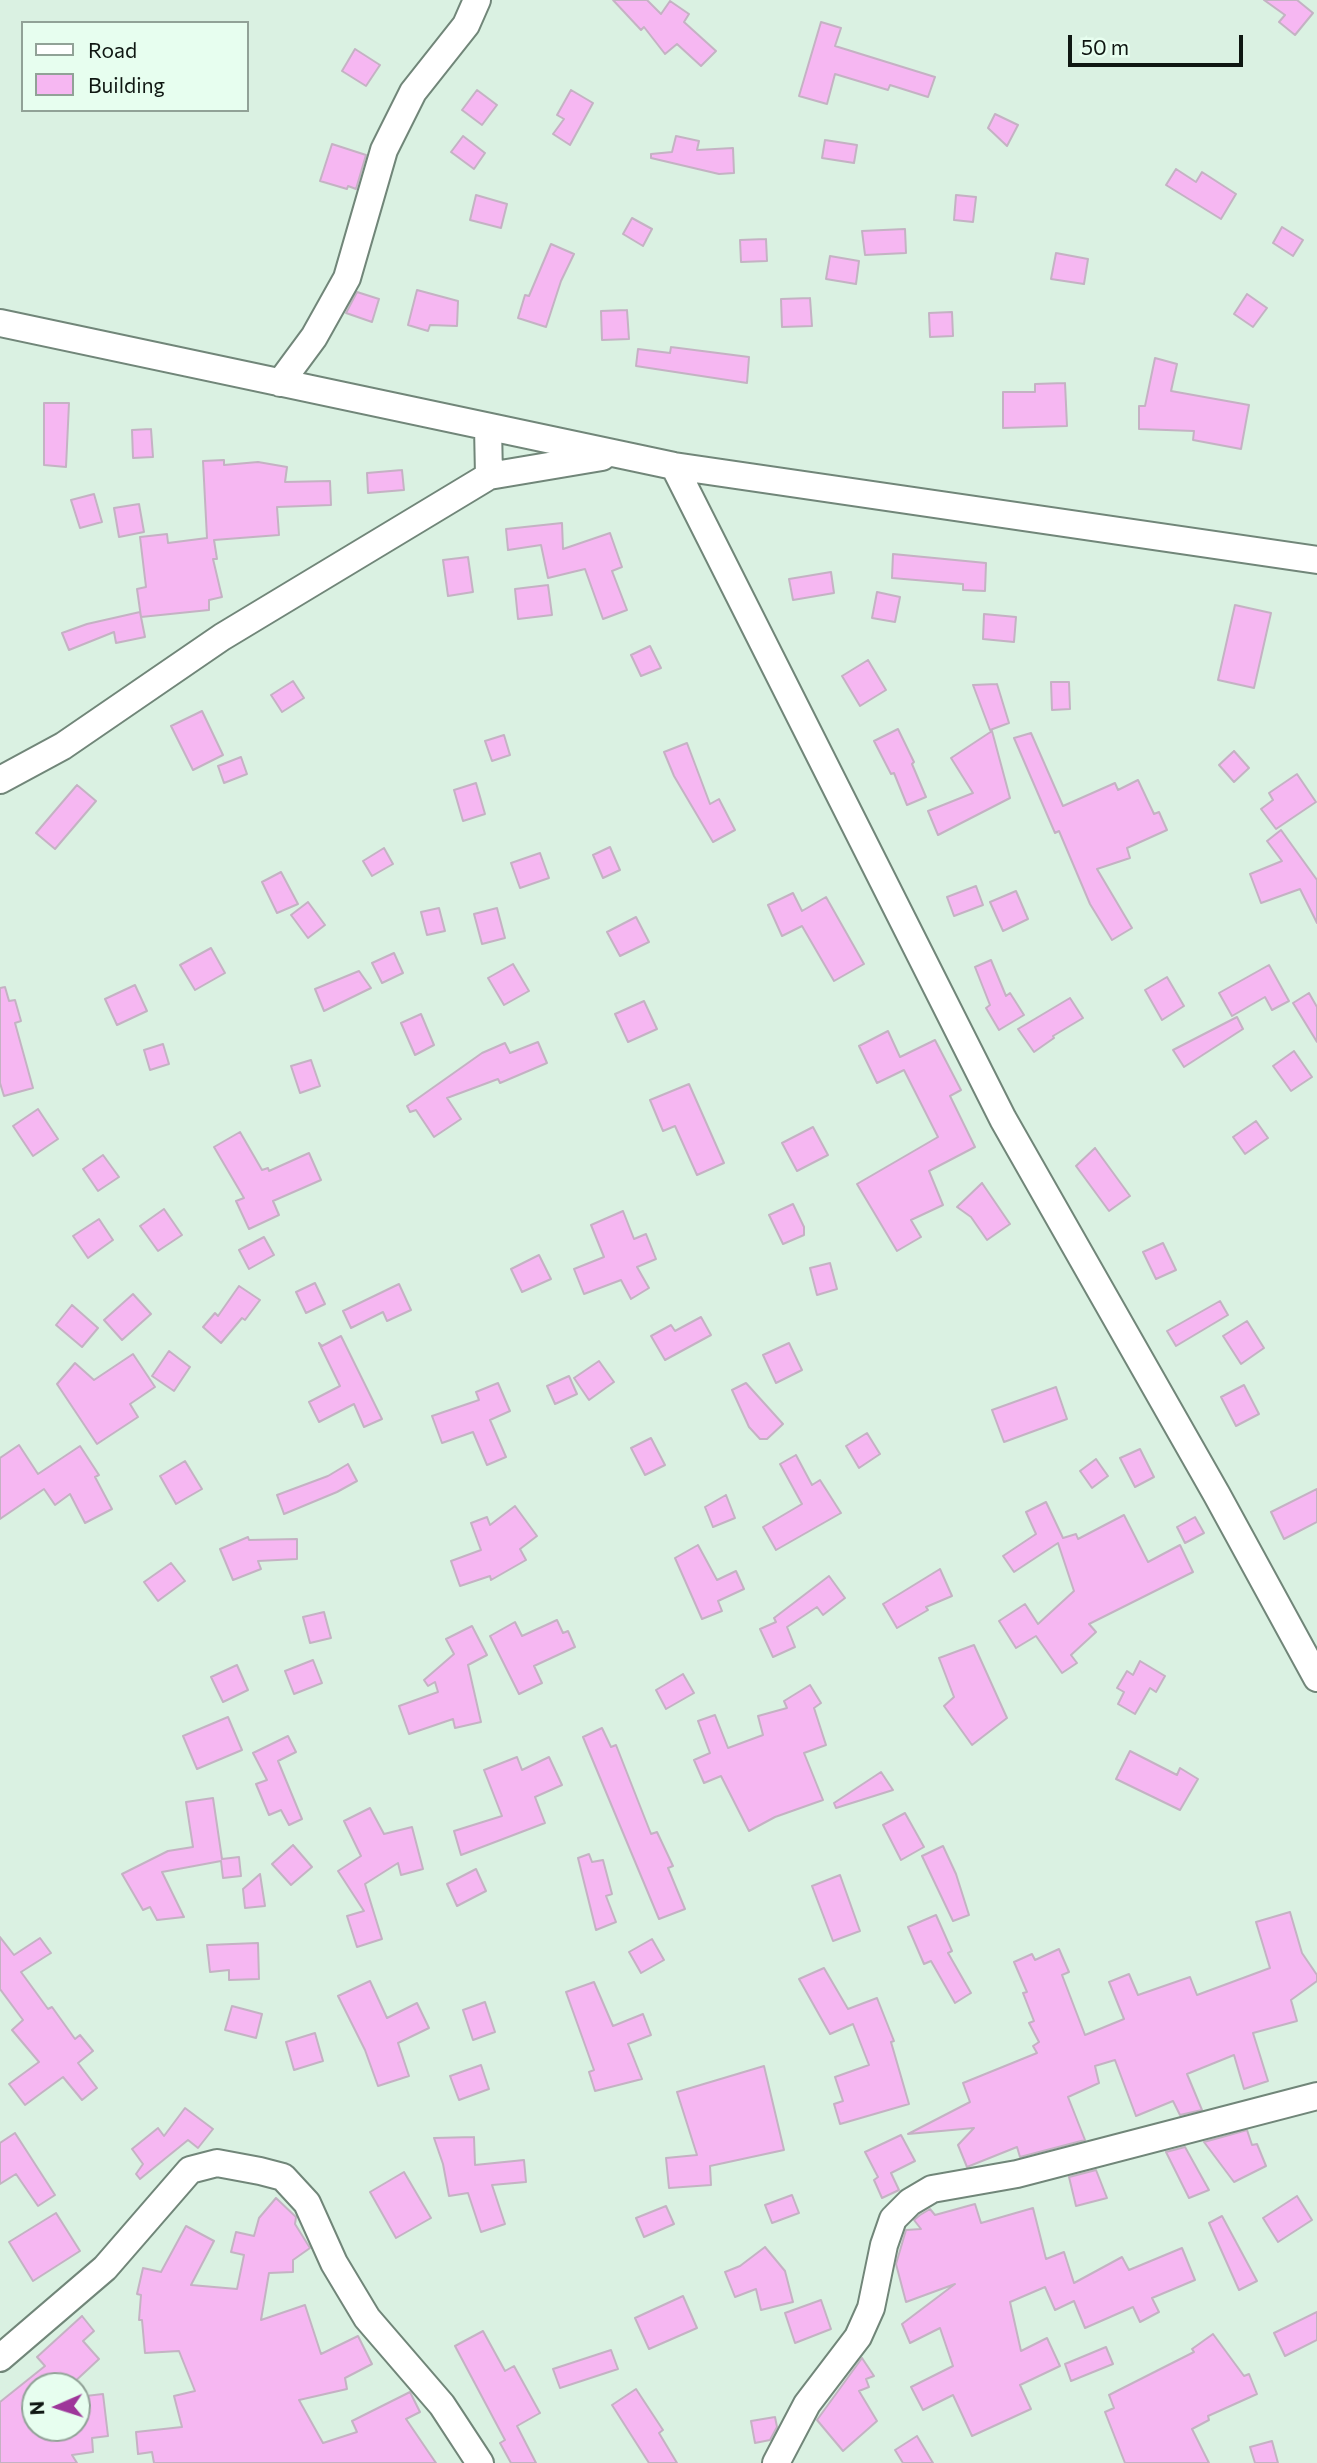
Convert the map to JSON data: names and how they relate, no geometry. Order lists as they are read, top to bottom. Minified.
{"legend":["Road","Building"],"scale_bar":"50 m","north":"left"}
